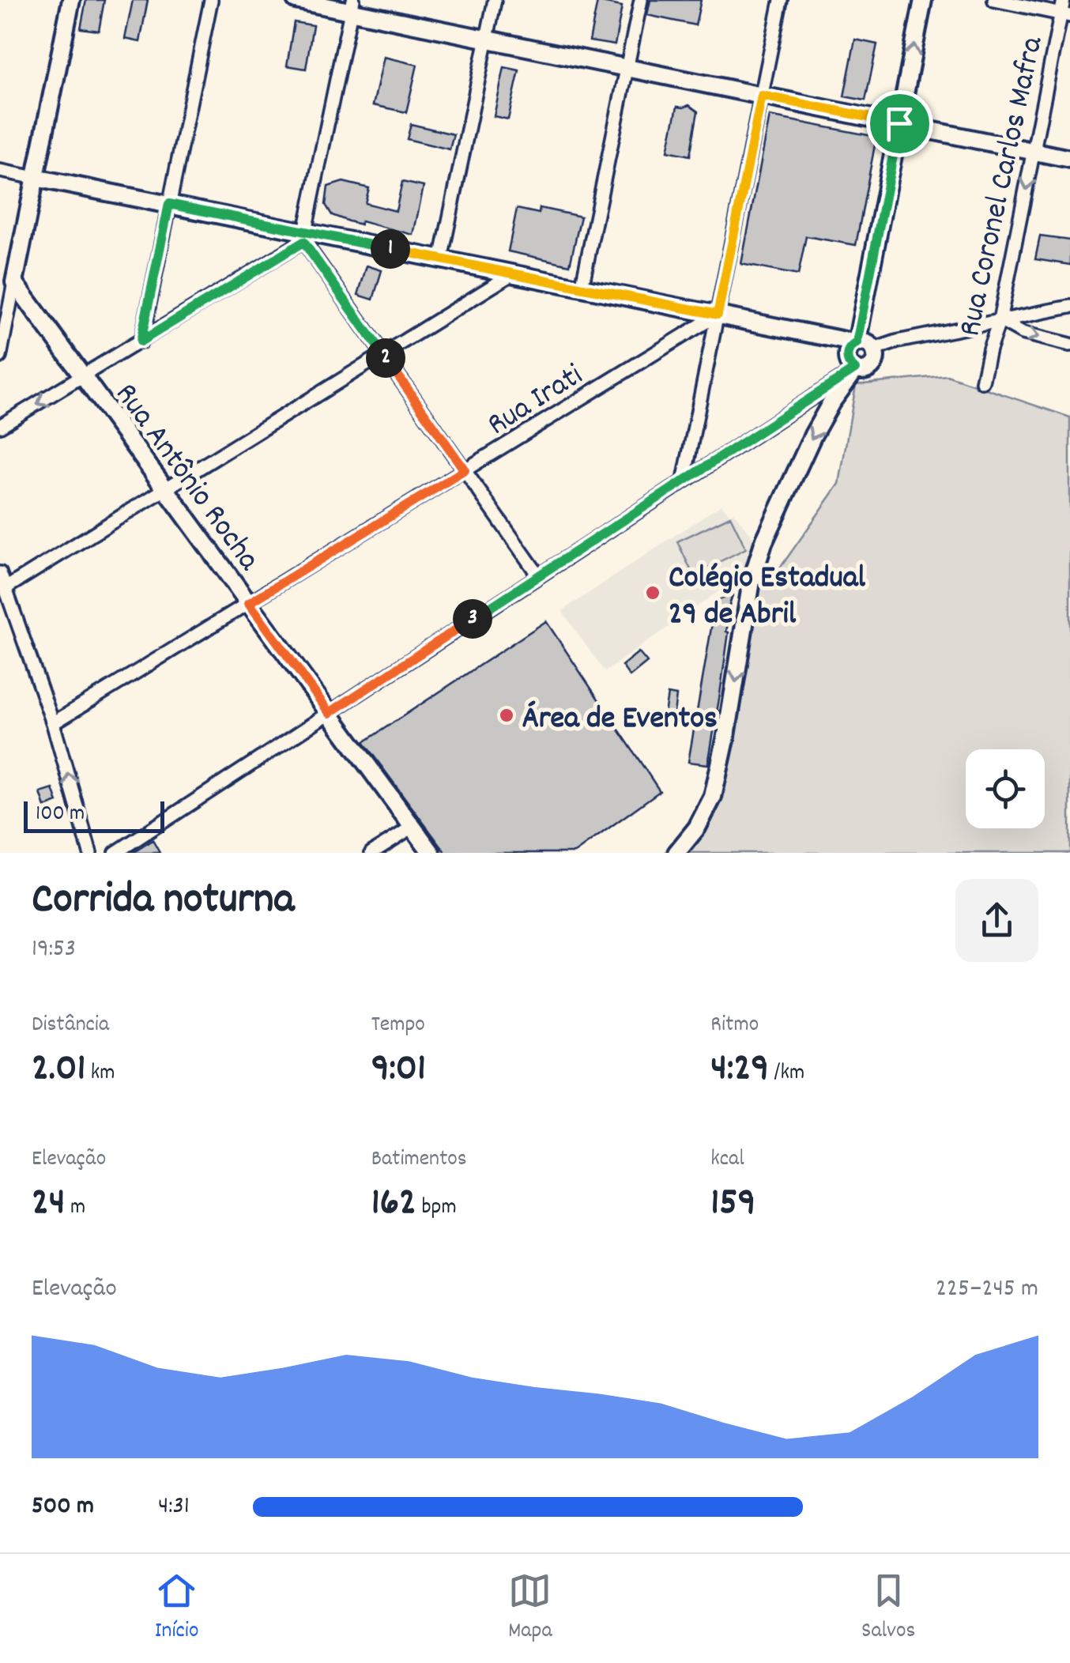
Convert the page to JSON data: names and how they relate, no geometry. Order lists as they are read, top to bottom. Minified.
{"streets":{"main road":["Rua Antônio Rocha"],"street":["Rua Coronel Carlos Mafra","Rua Irati"]},"crossings":[["Rua Irati","Rua Antônio Rocha"]],"one_way":["Rua Coronel Carlos Mafra"],"places":["Colégio Estadual 29 de Abril","Área de Eventos"],"scale_bar":"100 m","page":{"pins":["1","2","3"],"scale":"100 m","heading":["Corrida noturna","19:53"],"stats":[["Distância","2.01 km"],["Tempo","9:01"],["Ritmo","4:29 /km"],["Elevação","24 m"],["Batimentos","162 bpm"],["kcal","159"]],"chart":["Elevação","225–245 m"],"list":[{"name":"500 m","note":"4:31"}],"tabs":["Início","Mapa","Salvos"]}}
